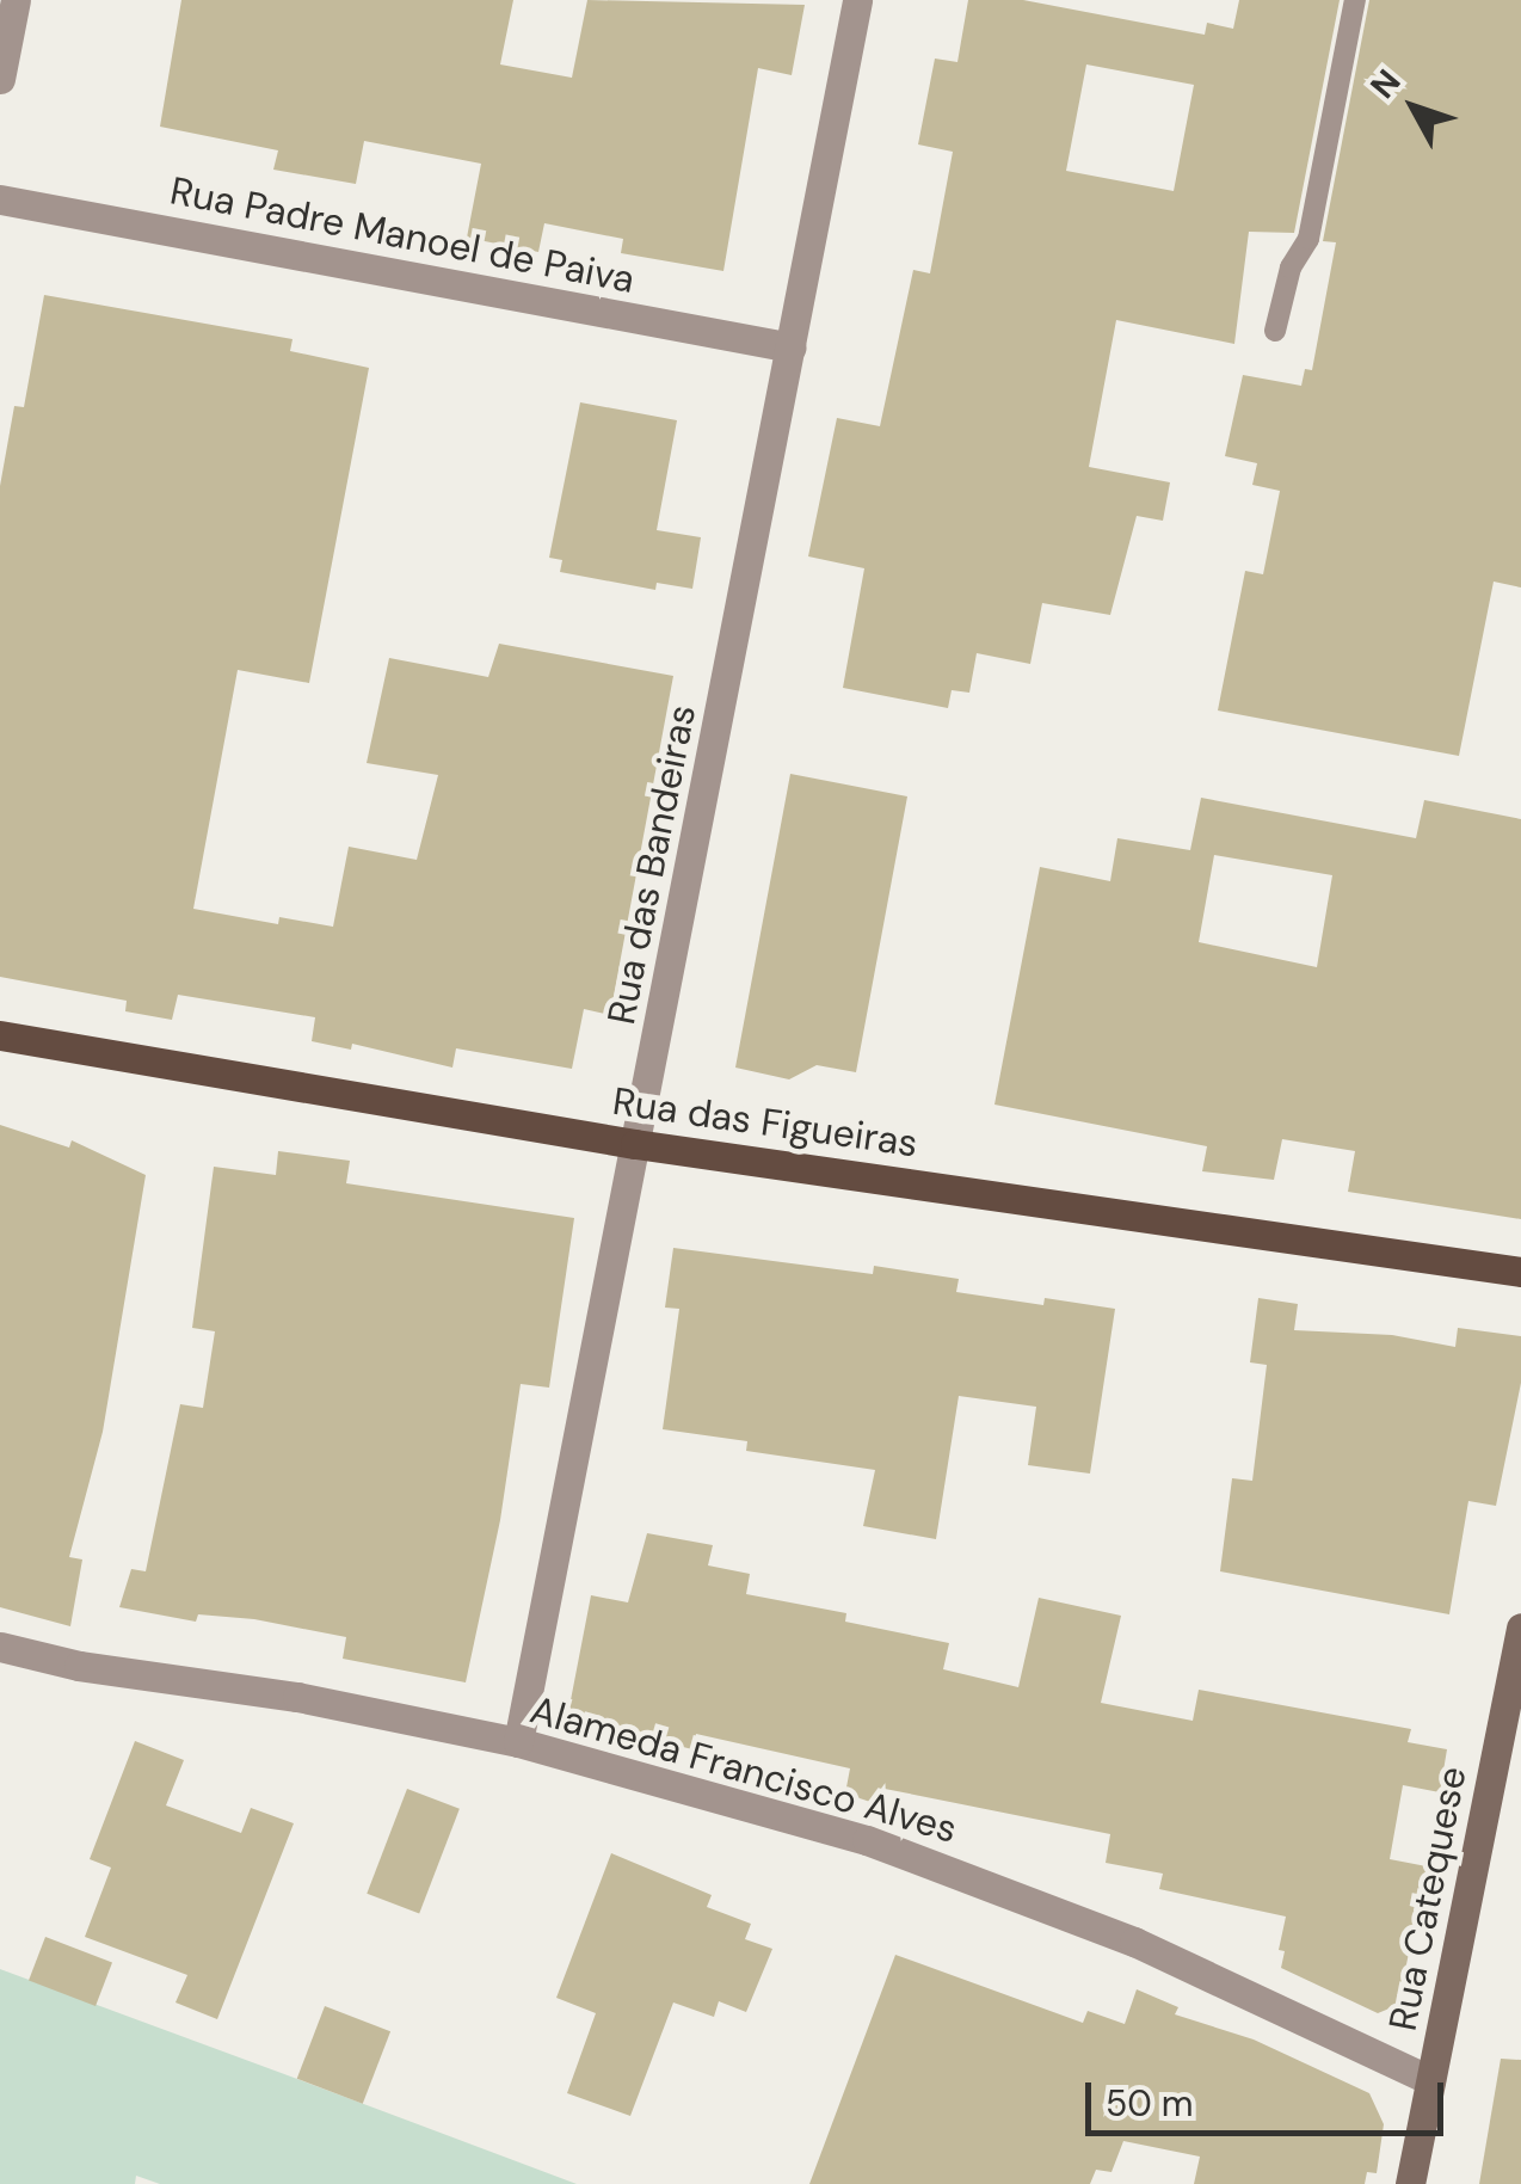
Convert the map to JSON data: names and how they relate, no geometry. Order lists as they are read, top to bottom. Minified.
{"streets":{"main road":["Rua das Figueiras","Rua Catequese"],"street":["Rua Padre Manoel de Paiva","Rua das Bandeiras","Alameda Francisco Alves"]},"crossings":[["Rua Padre Manoel de Paiva","Rua das Bandeiras"],["Rua das Bandeiras","Rua das Figueiras"],["Rua das Bandeiras","Alameda Francisco Alves"],["Alameda Francisco Alves","Rua Catequese"]],"scale_bar":"50 m","north":"top left"}
